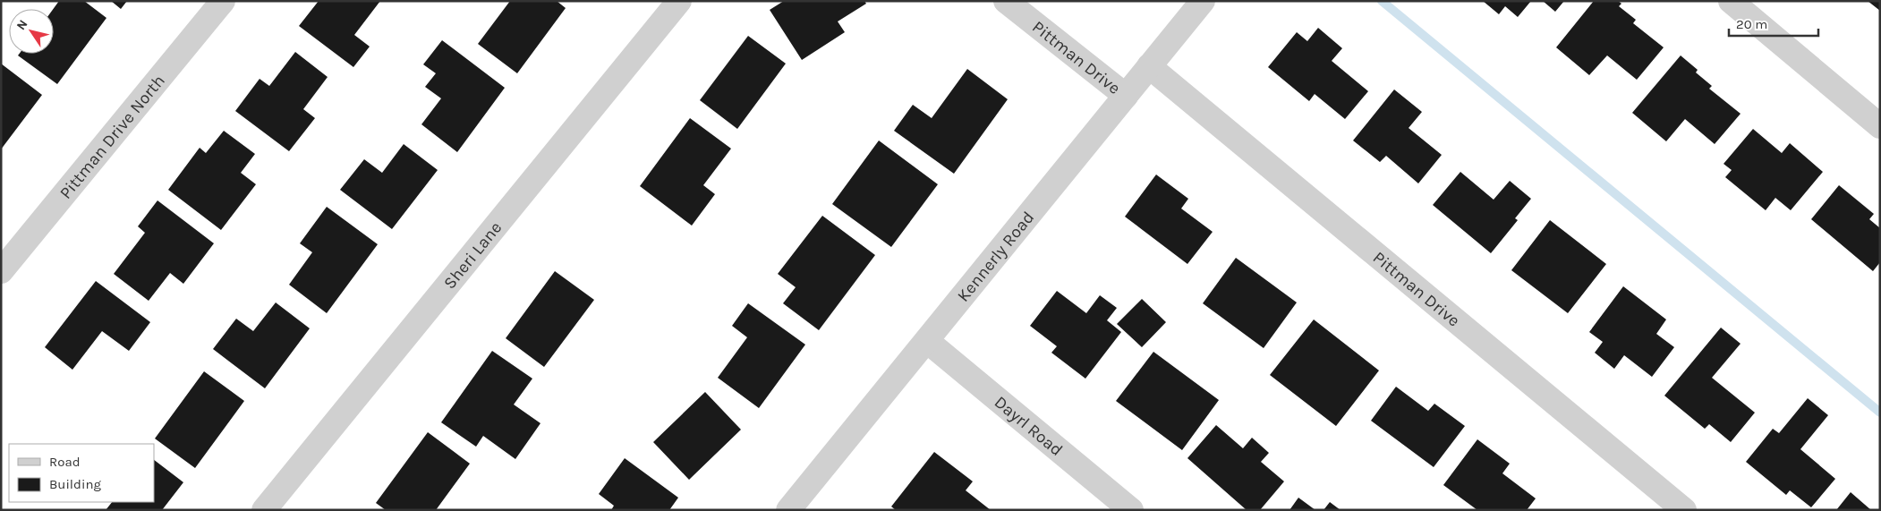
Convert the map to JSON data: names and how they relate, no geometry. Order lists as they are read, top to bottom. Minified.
{"streets":{"street":["Pittman Drive","Pittman Drive North","Sheri Lane","Kennerly Road","Dayrl Road"]},"crossings":[["Pittman Drive","Kennerly Road"],["Kennerly Road","Dayrl Road"]],"legend":["Road","Building"],"scale_bar":"20 m","north":"top left"}
